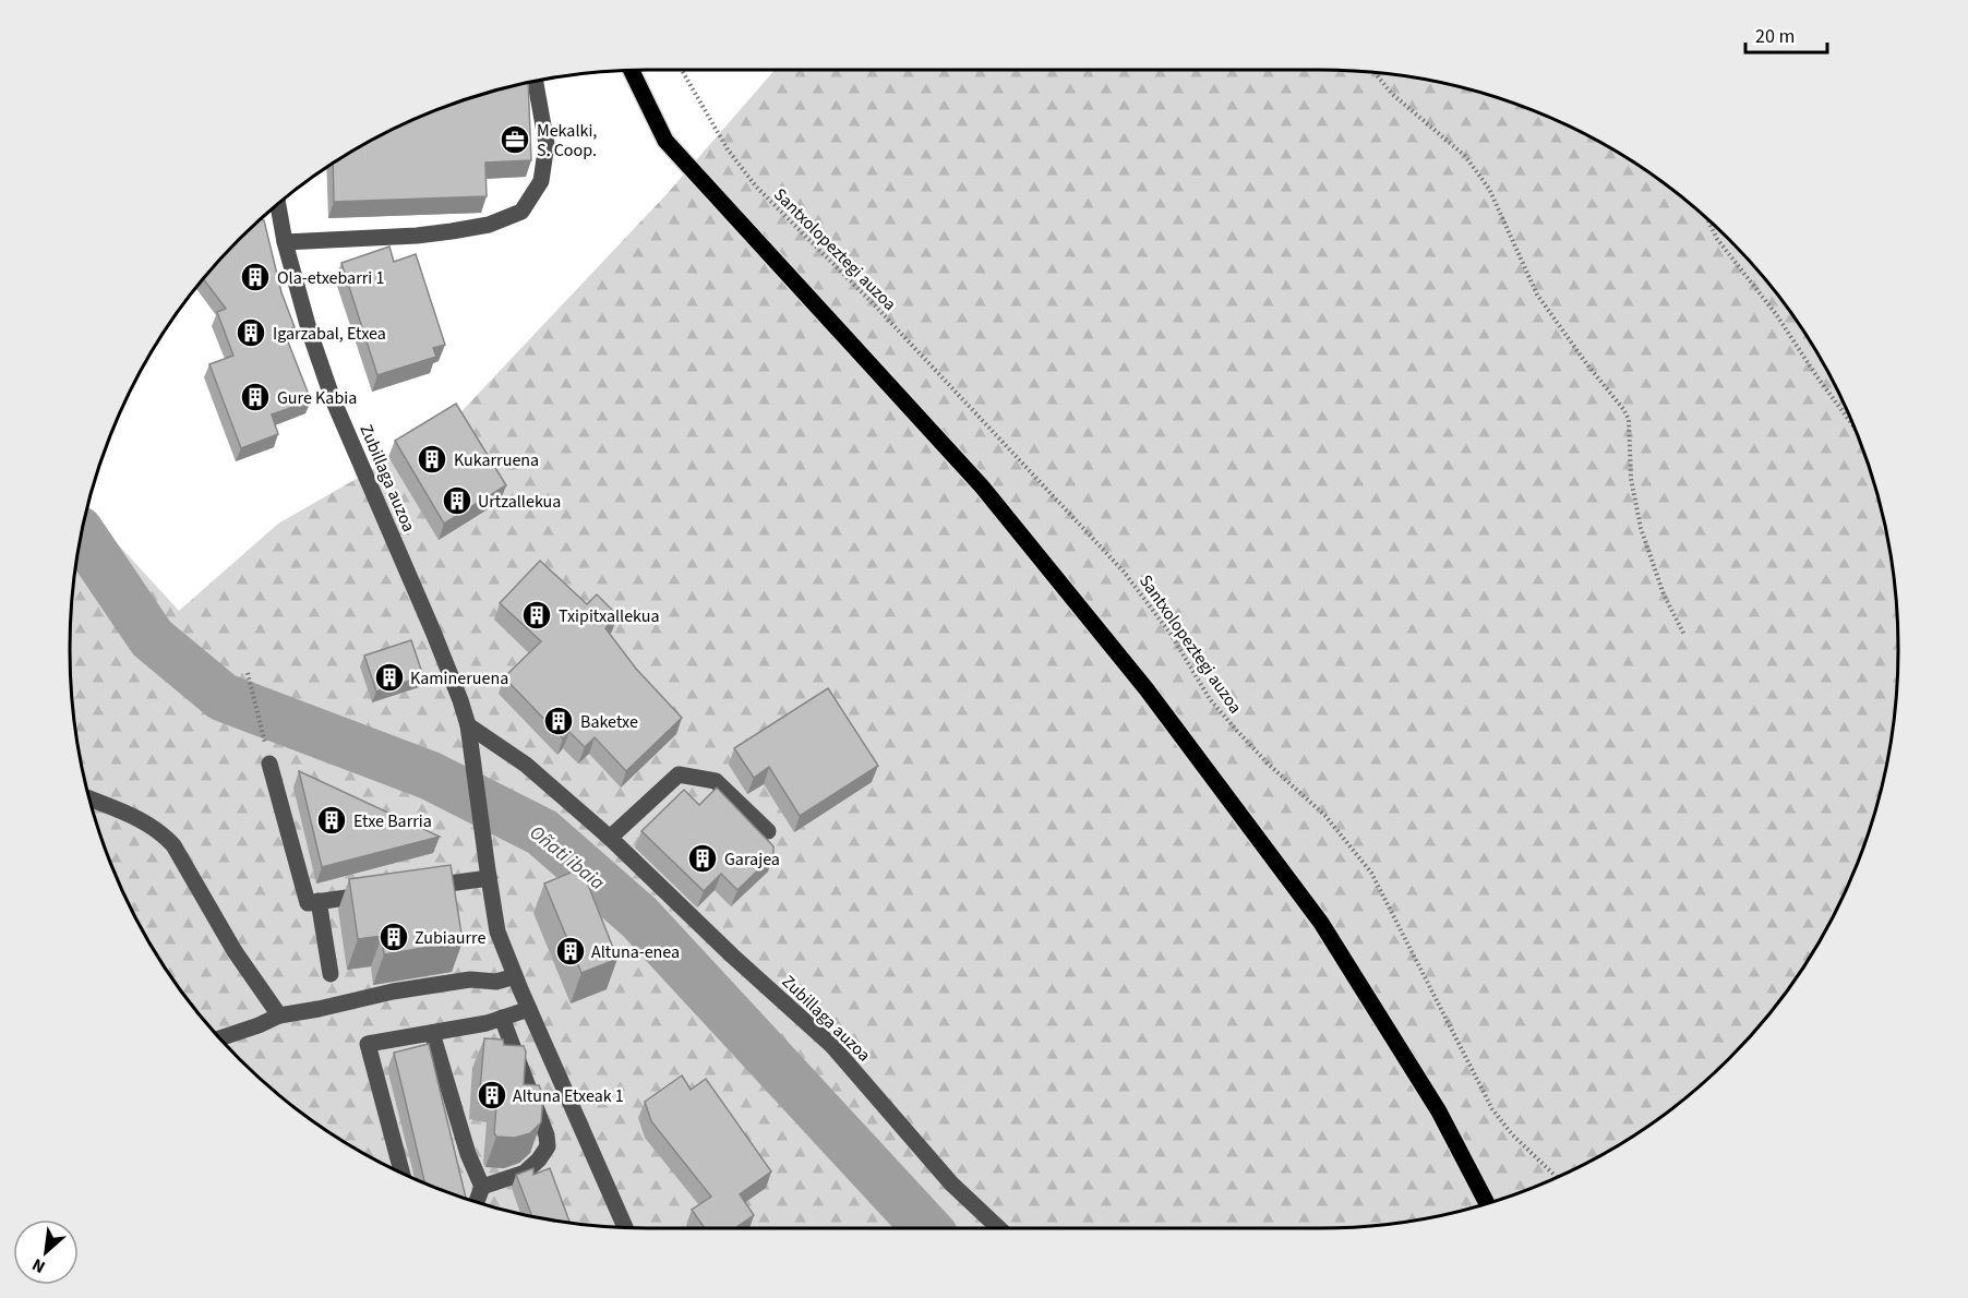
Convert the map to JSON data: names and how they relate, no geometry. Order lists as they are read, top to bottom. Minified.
{"streets":{"street":["Zubillaga auzoa"],"path":["Santxolopeztegi auzoa"]},"water":["Oñati ibaia"],"places":{"office":["Mekalki, S. Coop."],"building":["Ola-etxebarri 1","Igarzabal, Etxea","Gure Kabia","Kukarruena","Urtzallekua","Txipitxallekua","Kamineruena","Baketxe","Etxe Barria","Garajea","Zubiaurre","Altuna-enea","Altuna Etxeak 1"]},"scale_bar":"20 m","north":"bottom left"}
